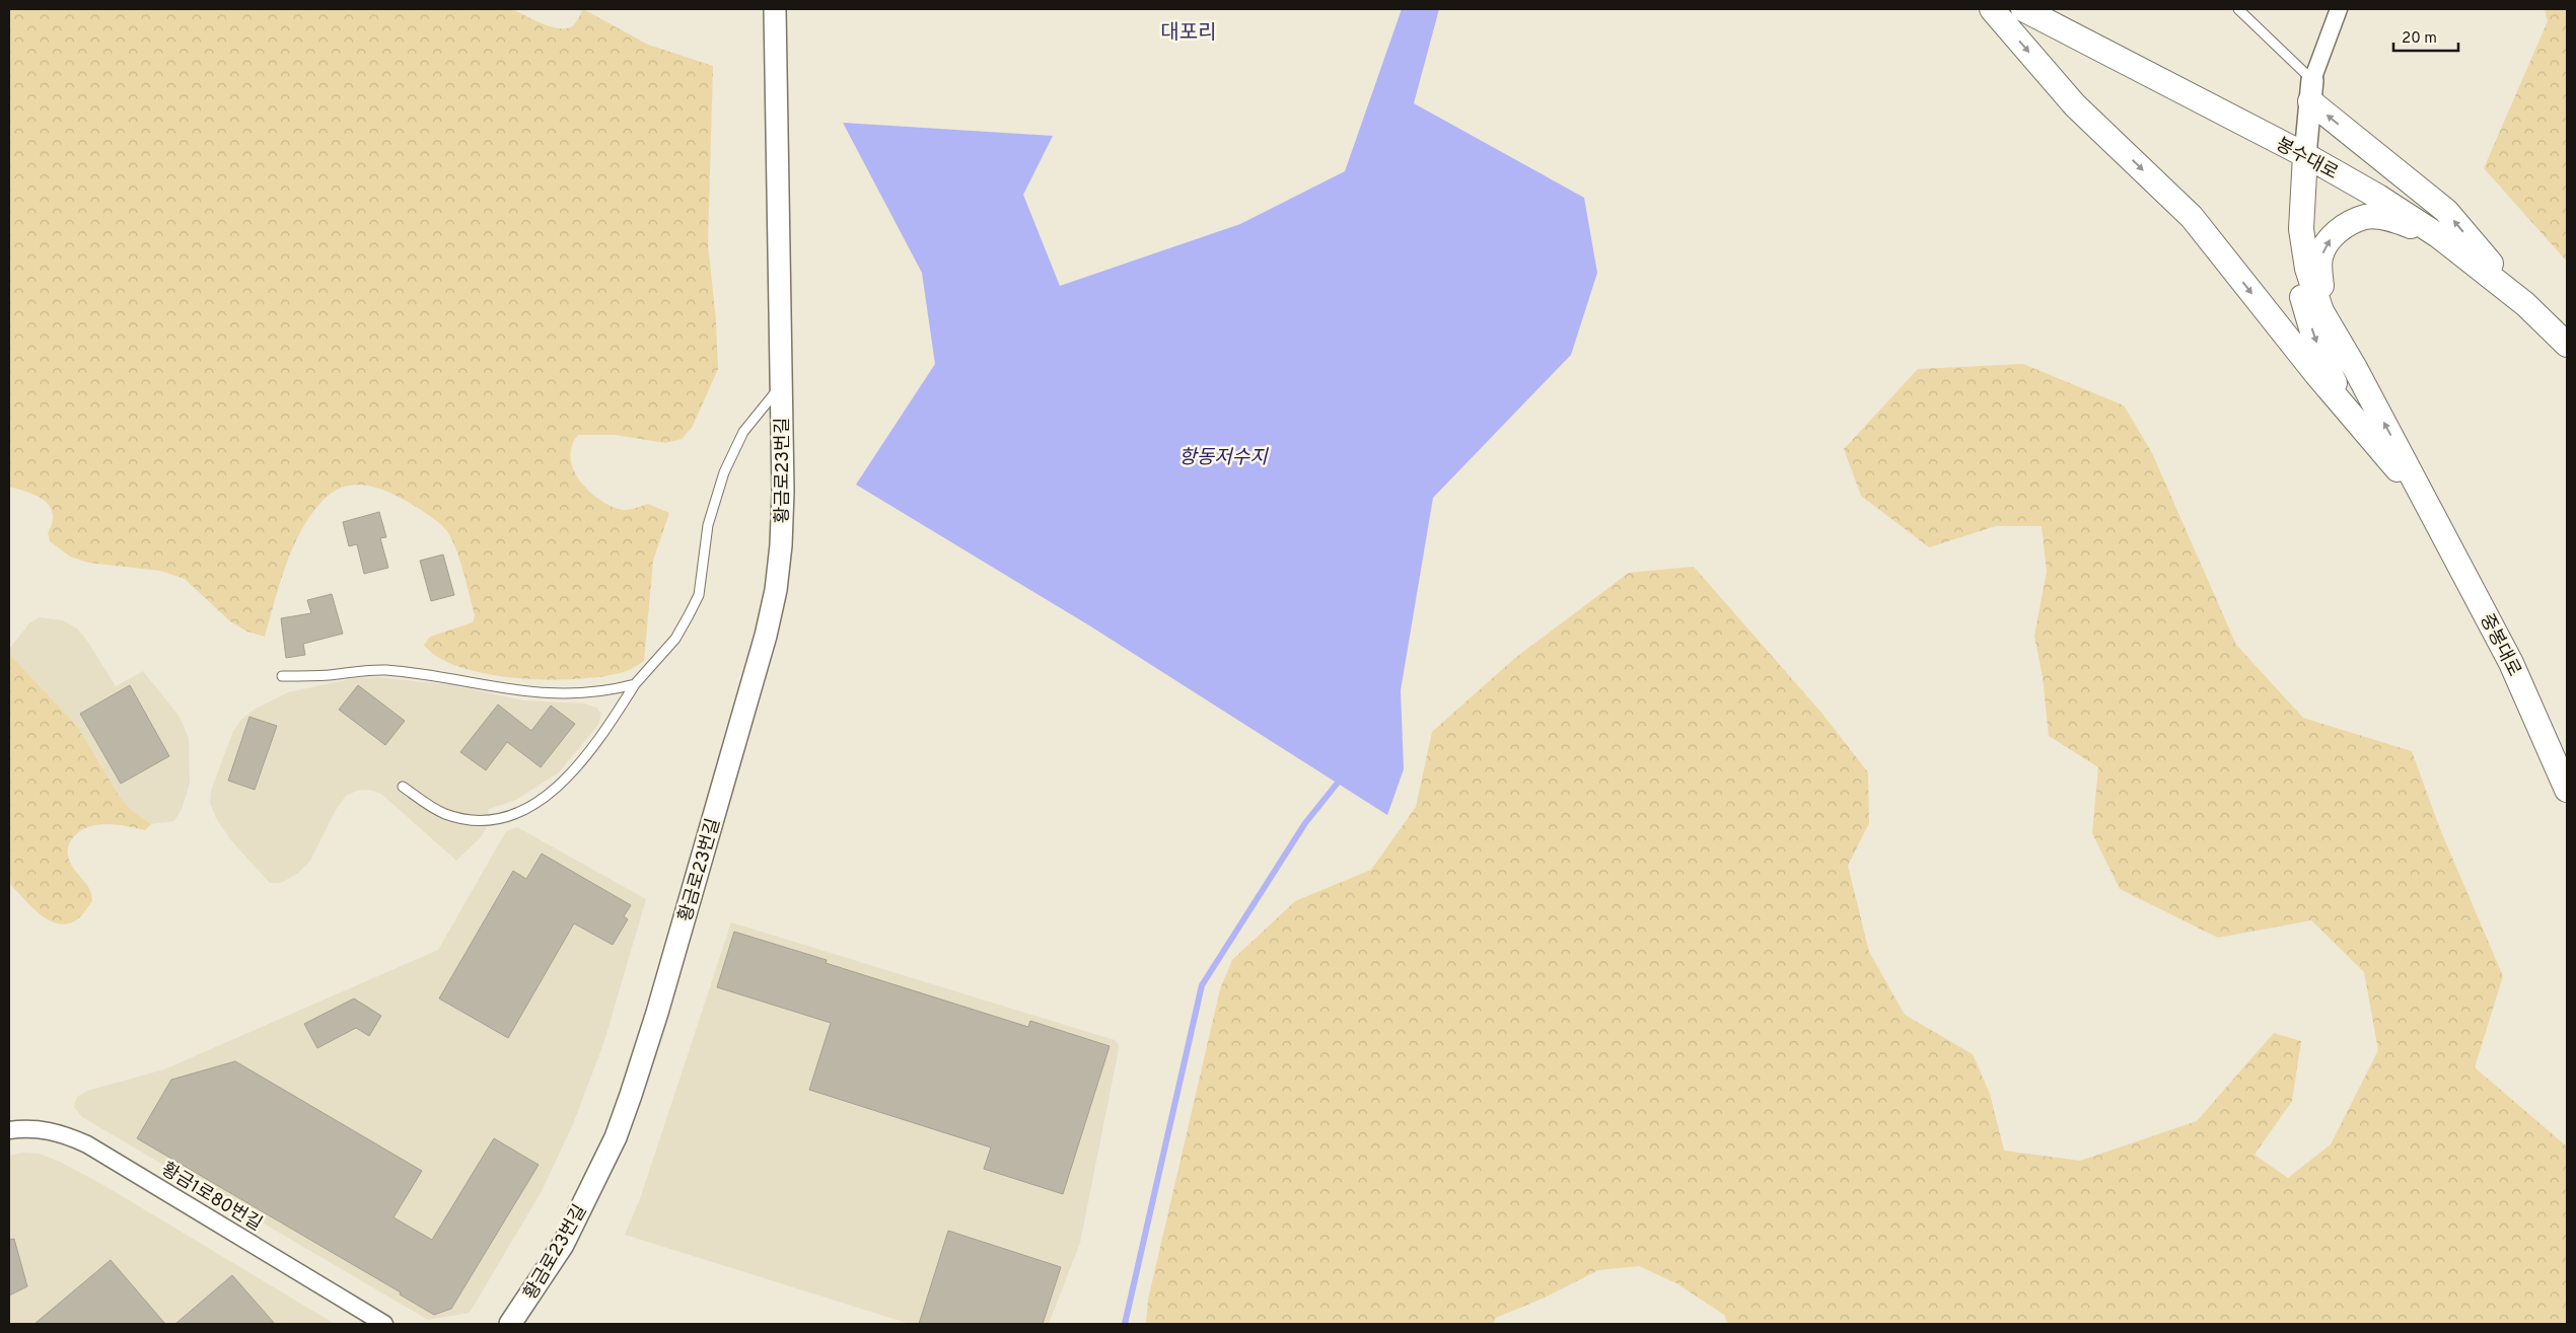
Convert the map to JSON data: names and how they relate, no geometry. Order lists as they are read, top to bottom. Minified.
{"streets":{"main road":["봉수대로","중봉대로"],"street":["황금로23번길","황금1로80번길"]},"districts":["대포리"],"water":["항동저수지"],"scale_bar":"20 m"}
